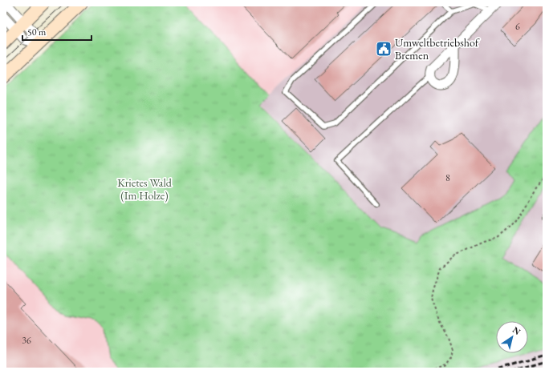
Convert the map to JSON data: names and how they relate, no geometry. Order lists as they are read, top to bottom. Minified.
{"parks":["Krietes Wald (Im Holze)"],"places":{"public building":["Umweltbetriebshof Bremen"]},"house_numbers":["6","8","36"],"scale_bar":"50 m","north":"top right"}
